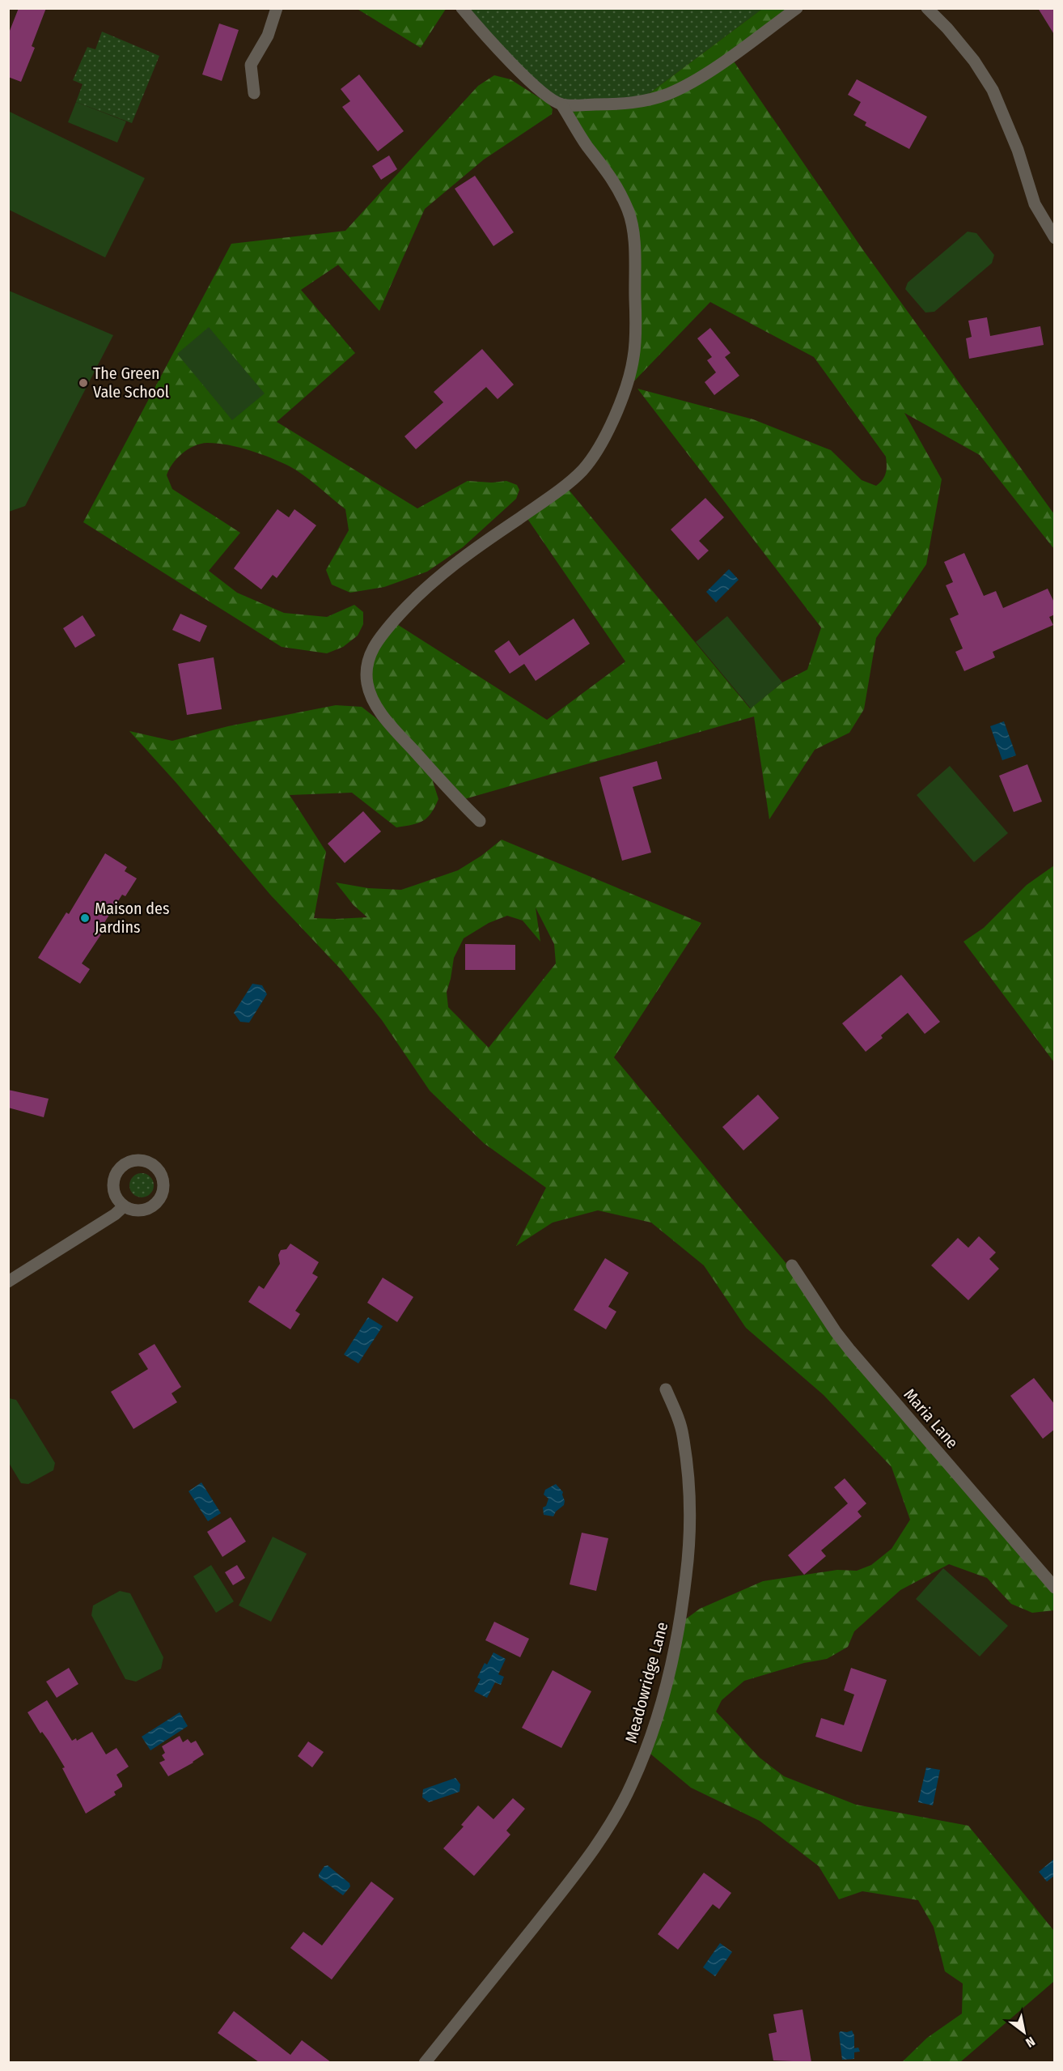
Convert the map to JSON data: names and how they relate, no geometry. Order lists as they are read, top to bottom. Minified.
{"streets":{"street":["Maria Lane","Meadowridge Lane"]},"places":["The Green Vale School","Maison des Jardins"],"north":"bottom right"}
